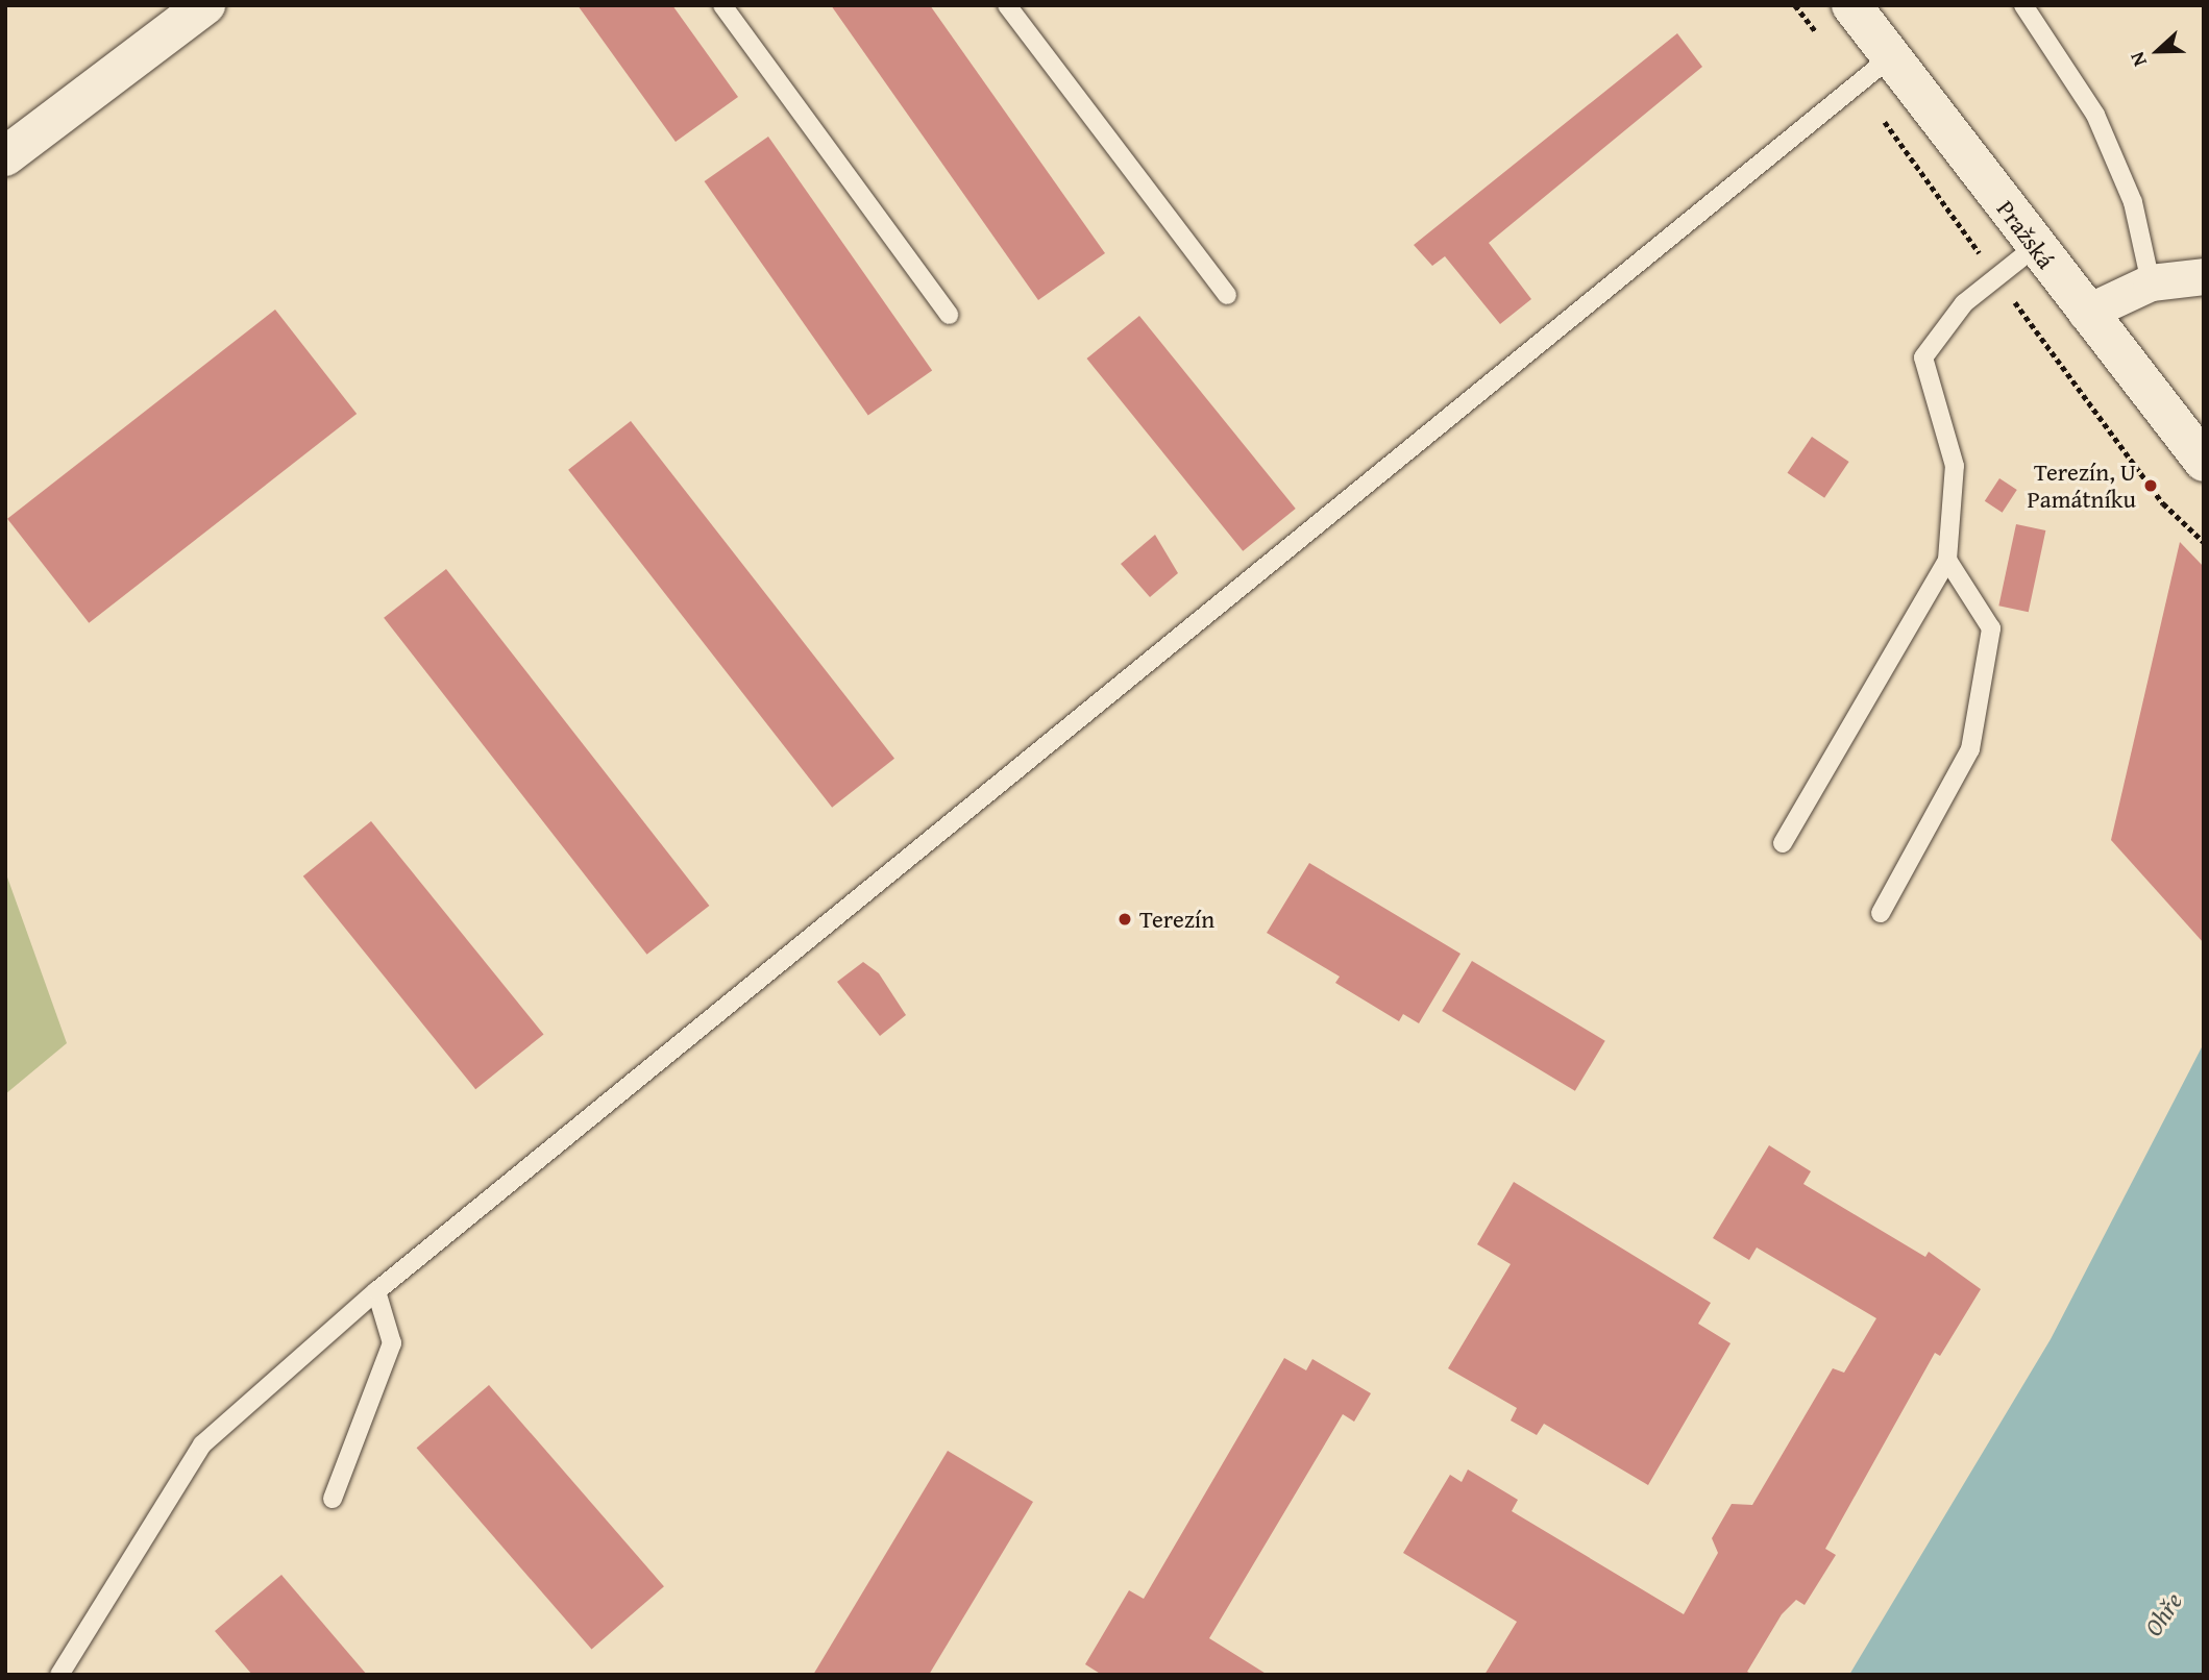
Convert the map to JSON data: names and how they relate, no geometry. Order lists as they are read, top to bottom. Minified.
{"streets":{"main road":["Pražská"]},"water":["Ohře"],"places":["Terezín, U Památníku","Terezín"],"north":"left"}
